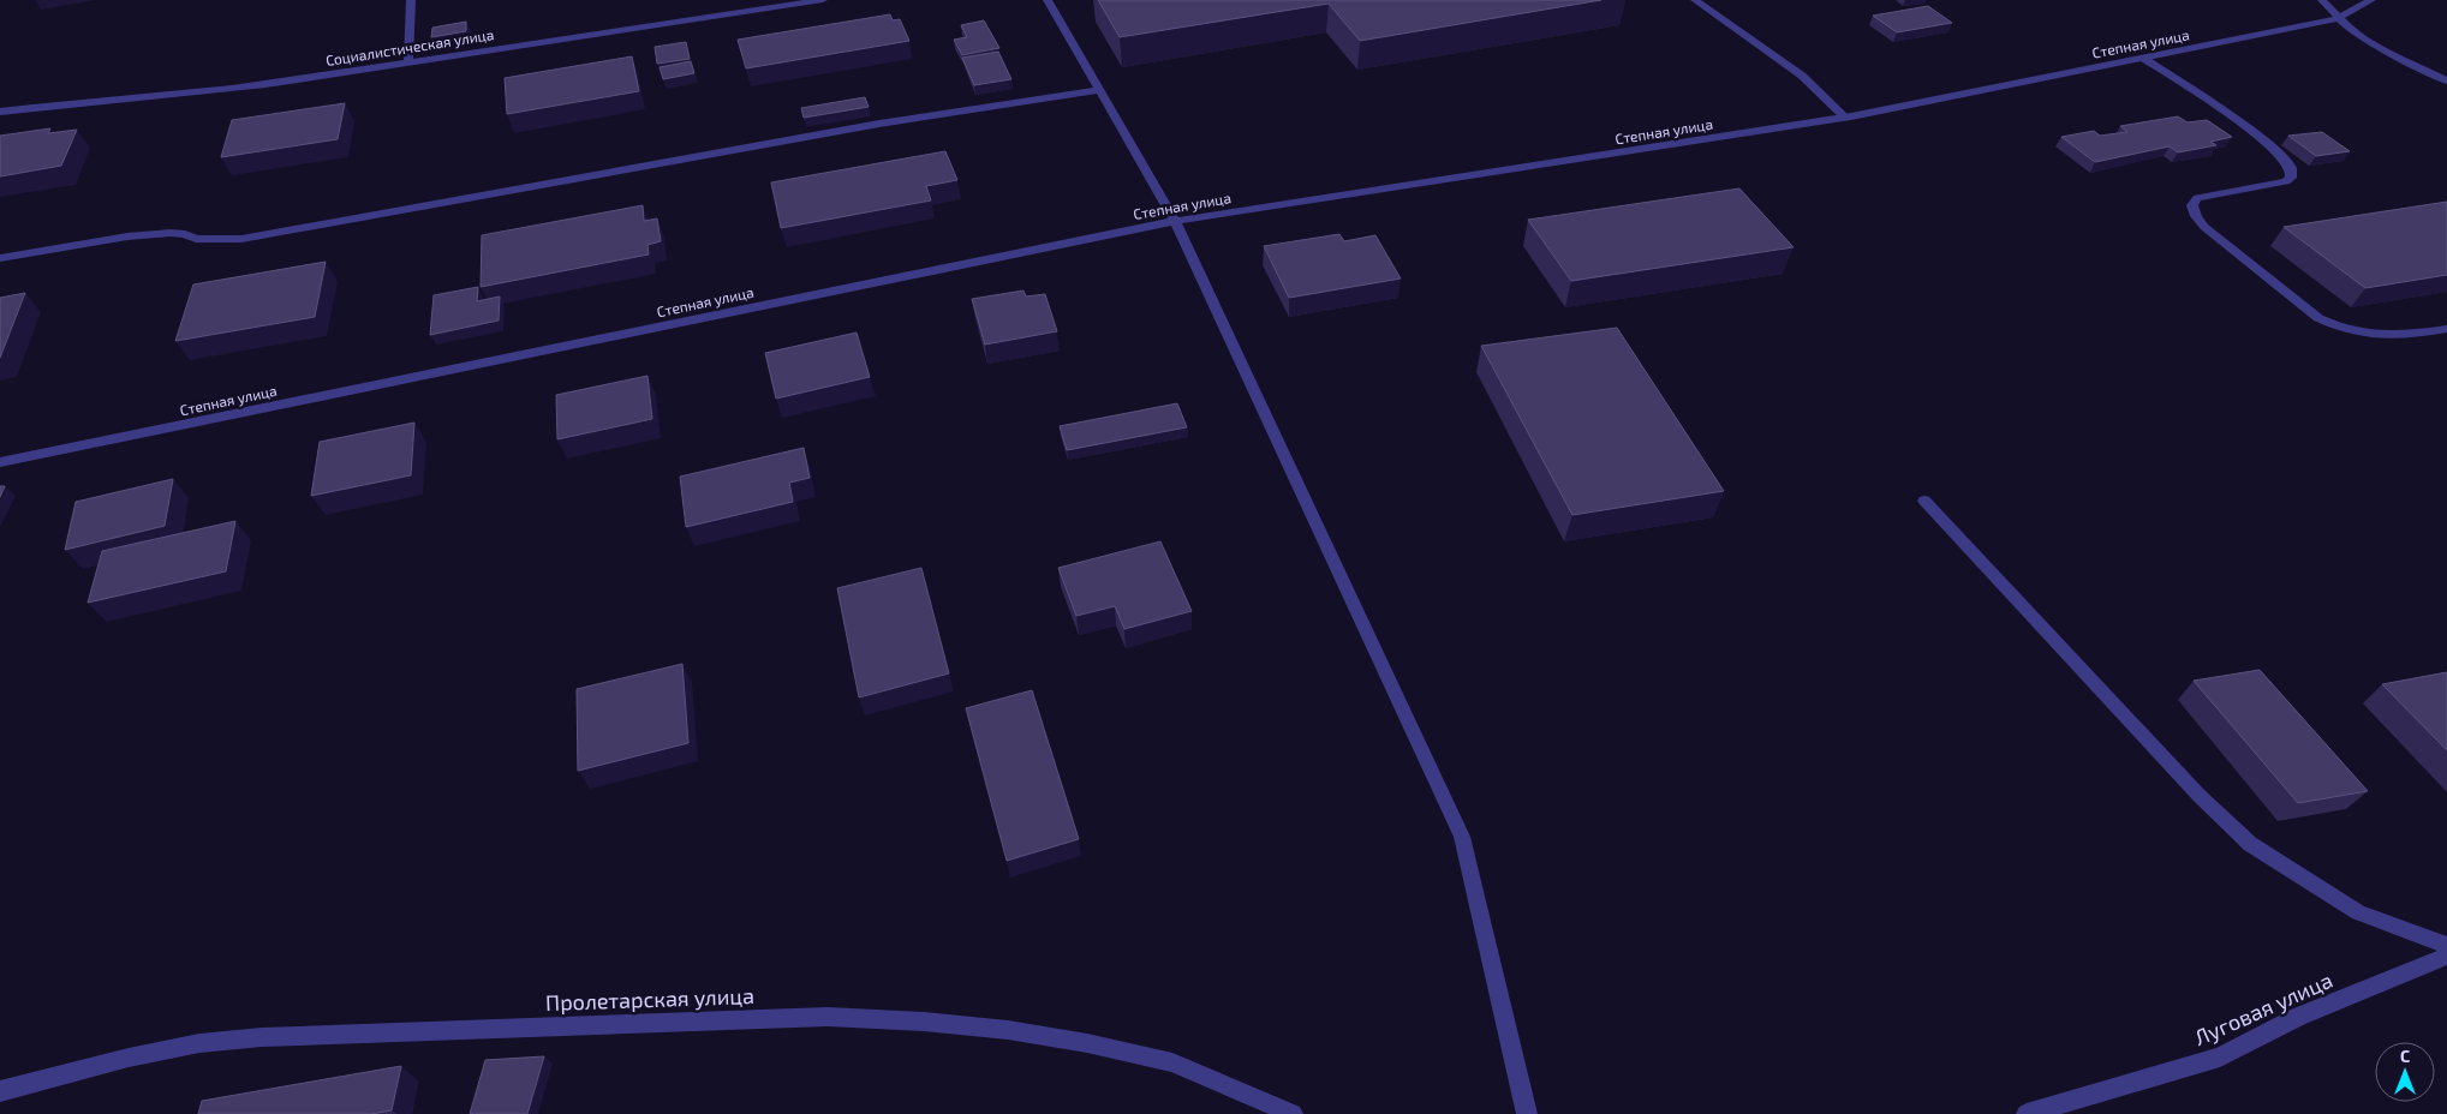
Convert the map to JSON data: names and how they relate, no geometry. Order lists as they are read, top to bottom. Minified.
{"streets":{"street":["Степная улица","Социалистическая улица","Пролетарская улица","Луговая улица"]},"north":"top"}
